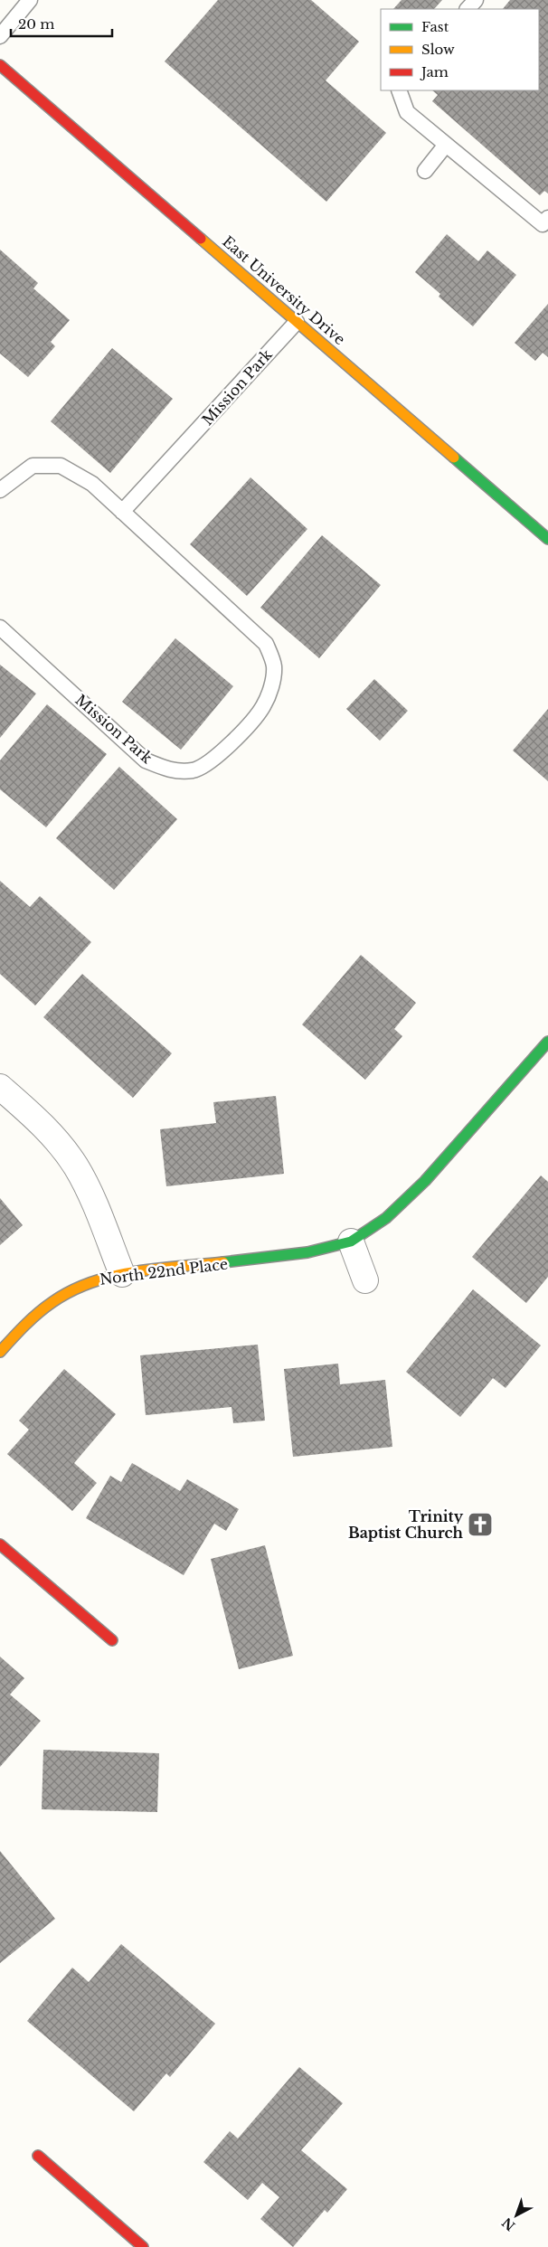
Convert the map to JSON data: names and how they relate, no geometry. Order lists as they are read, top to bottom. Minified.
{"streets":{"street":["East University Drive","North 22nd Place"],"lane":["Mission Park"]},"crossings":[["East University Drive","Mission Park"]],"places":{"church":["Trinity Baptist Church"]},"legend":["Fast","Slow","Jam"],"scale_bar":"20 m","north":"bottom left"}
